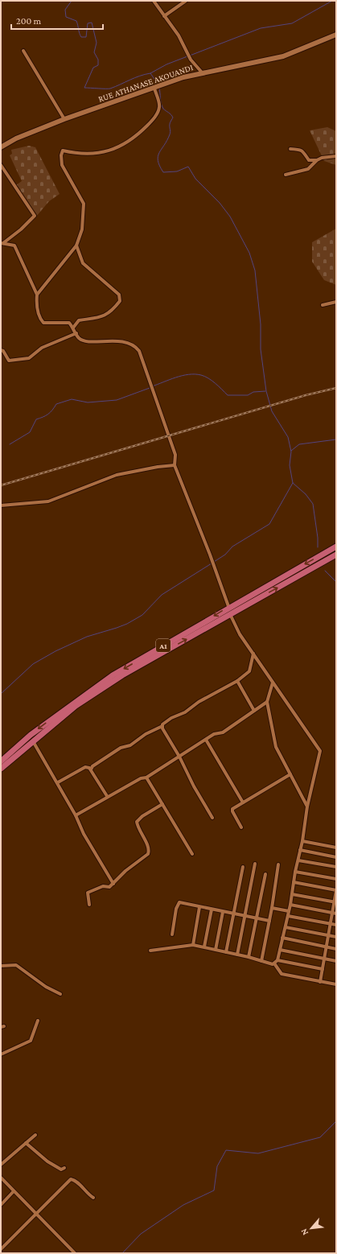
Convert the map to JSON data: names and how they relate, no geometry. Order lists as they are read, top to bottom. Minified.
{"streets":{"main road":["A1"],"street":["RUE ATHANASE AKOUANDI"]},"scale_bar":"200 m","north":"bottom left"}
